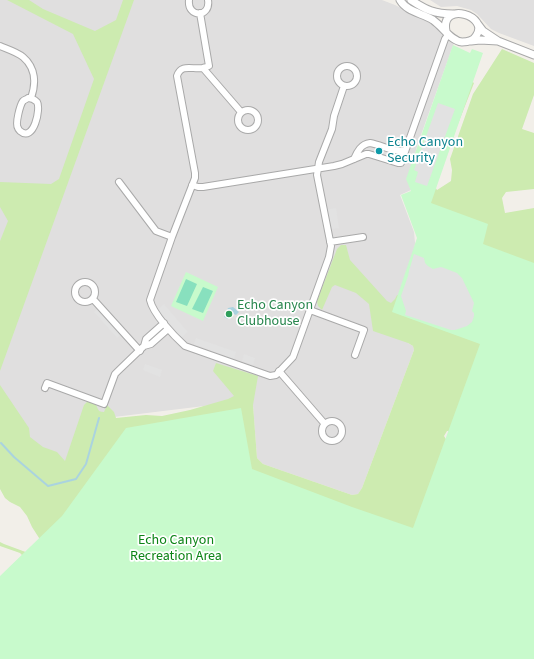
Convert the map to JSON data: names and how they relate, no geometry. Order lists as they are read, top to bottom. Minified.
{"parks":["Echo Canyon Recreation Area"],"places":["Echo Canyon Security","Echo Canyon Clubhouse"]}
